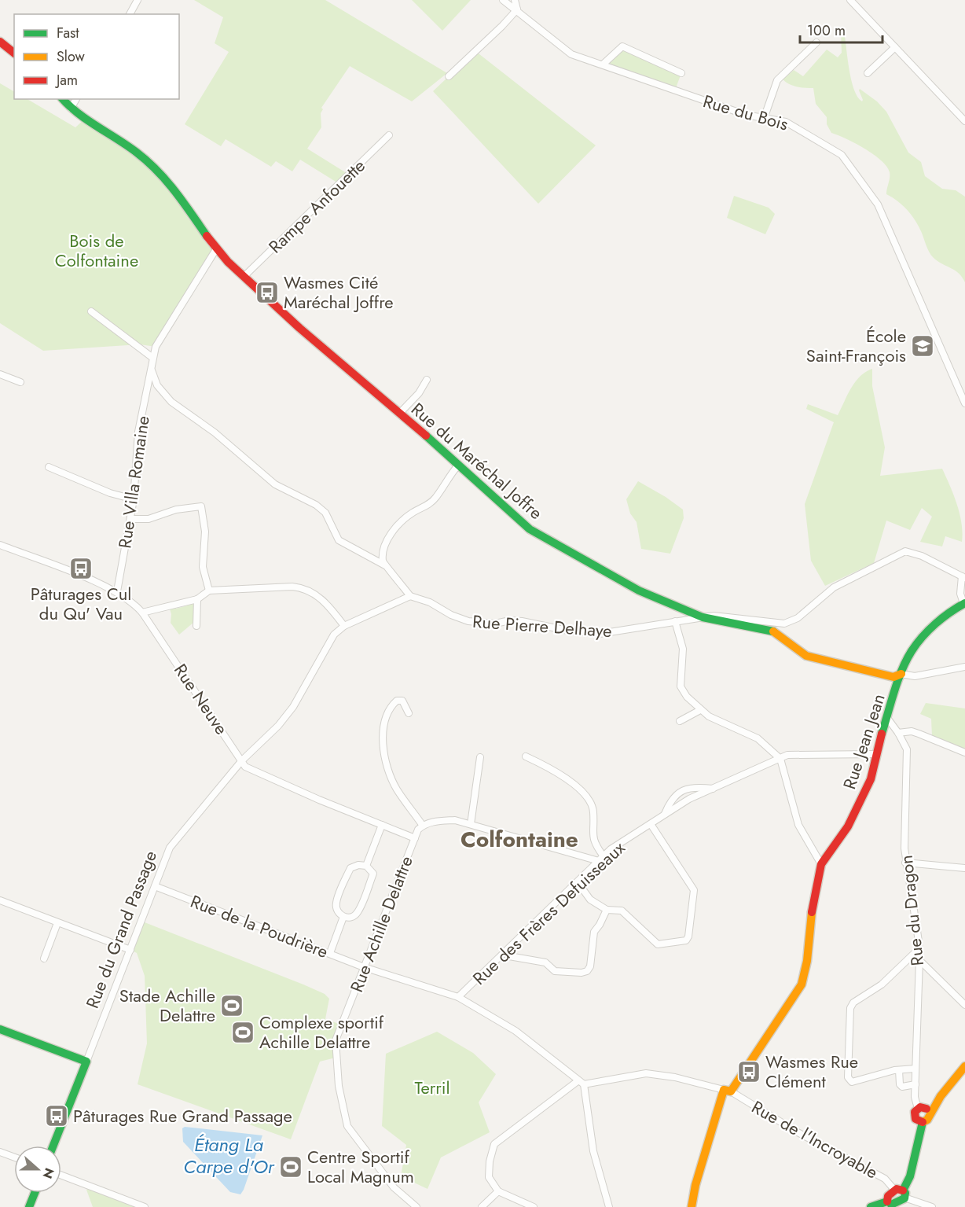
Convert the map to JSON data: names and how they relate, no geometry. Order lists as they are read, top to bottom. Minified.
{"streets":{"street":["Rue du Bois","Rampe Anfouette","Rue du Maréchal Joffre","Rue Villa Romaine","Rue Pierre Delhaye","Rue Neuve","Rue Jean Jean","Rue du Dragon","Rue des Frères Defuisseaux","Rue Achille Delattre","Rue de la Poudrière","Rue du Grand Passage","Rue de l'Incroyable"]},"crossings":[["Rampe Anfouette","Rue du Maréchal Joffre"],["Rue du Maréchal Joffre","Rue Villa Romaine"],["Rue du Maréchal Joffre","Rue Pierre Delhaye"],["Rue du Maréchal Joffre","Rue Jean Jean"],["Rue Villa Romaine","Rue Neuve"],["Rue Neuve","Rue Achille Delattre"],["Rue Neuve","Rue du Grand Passage"],["Rue Jean Jean","Rue du Dragon"],["Rue Jean Jean","Rue des Frères Defuisseaux"],["Rue des Frères Defuisseaux","Rue de la Poudrière"],["Rue Achille Delattre","Rue de la Poudrière"],["Rue de la Poudrière","Rue du Grand Passage"],["Rue de la Poudrière","Rue de l'Incroyable"]],"districts":["Colfontaine"],"water":["Étang La Carpe d'Or"],"parks":["Bois de Colfontaine","Terril"],"places":{"bus stop":["Wasmes Cité Maréchal Joffre","Pâturages Cul du Qu' Vau","Wasmes Rue Clément","Pâturages Rue Grand Passage"],"school or university":["École Saint-François"],"sports":["Stade Achille Delattre","Complexe sportif Achille Delattre","Centre Sportif Local Magnum"]},"legend":["Fast","Slow","Jam"],"scale_bar":"100 m","north":"right"}
